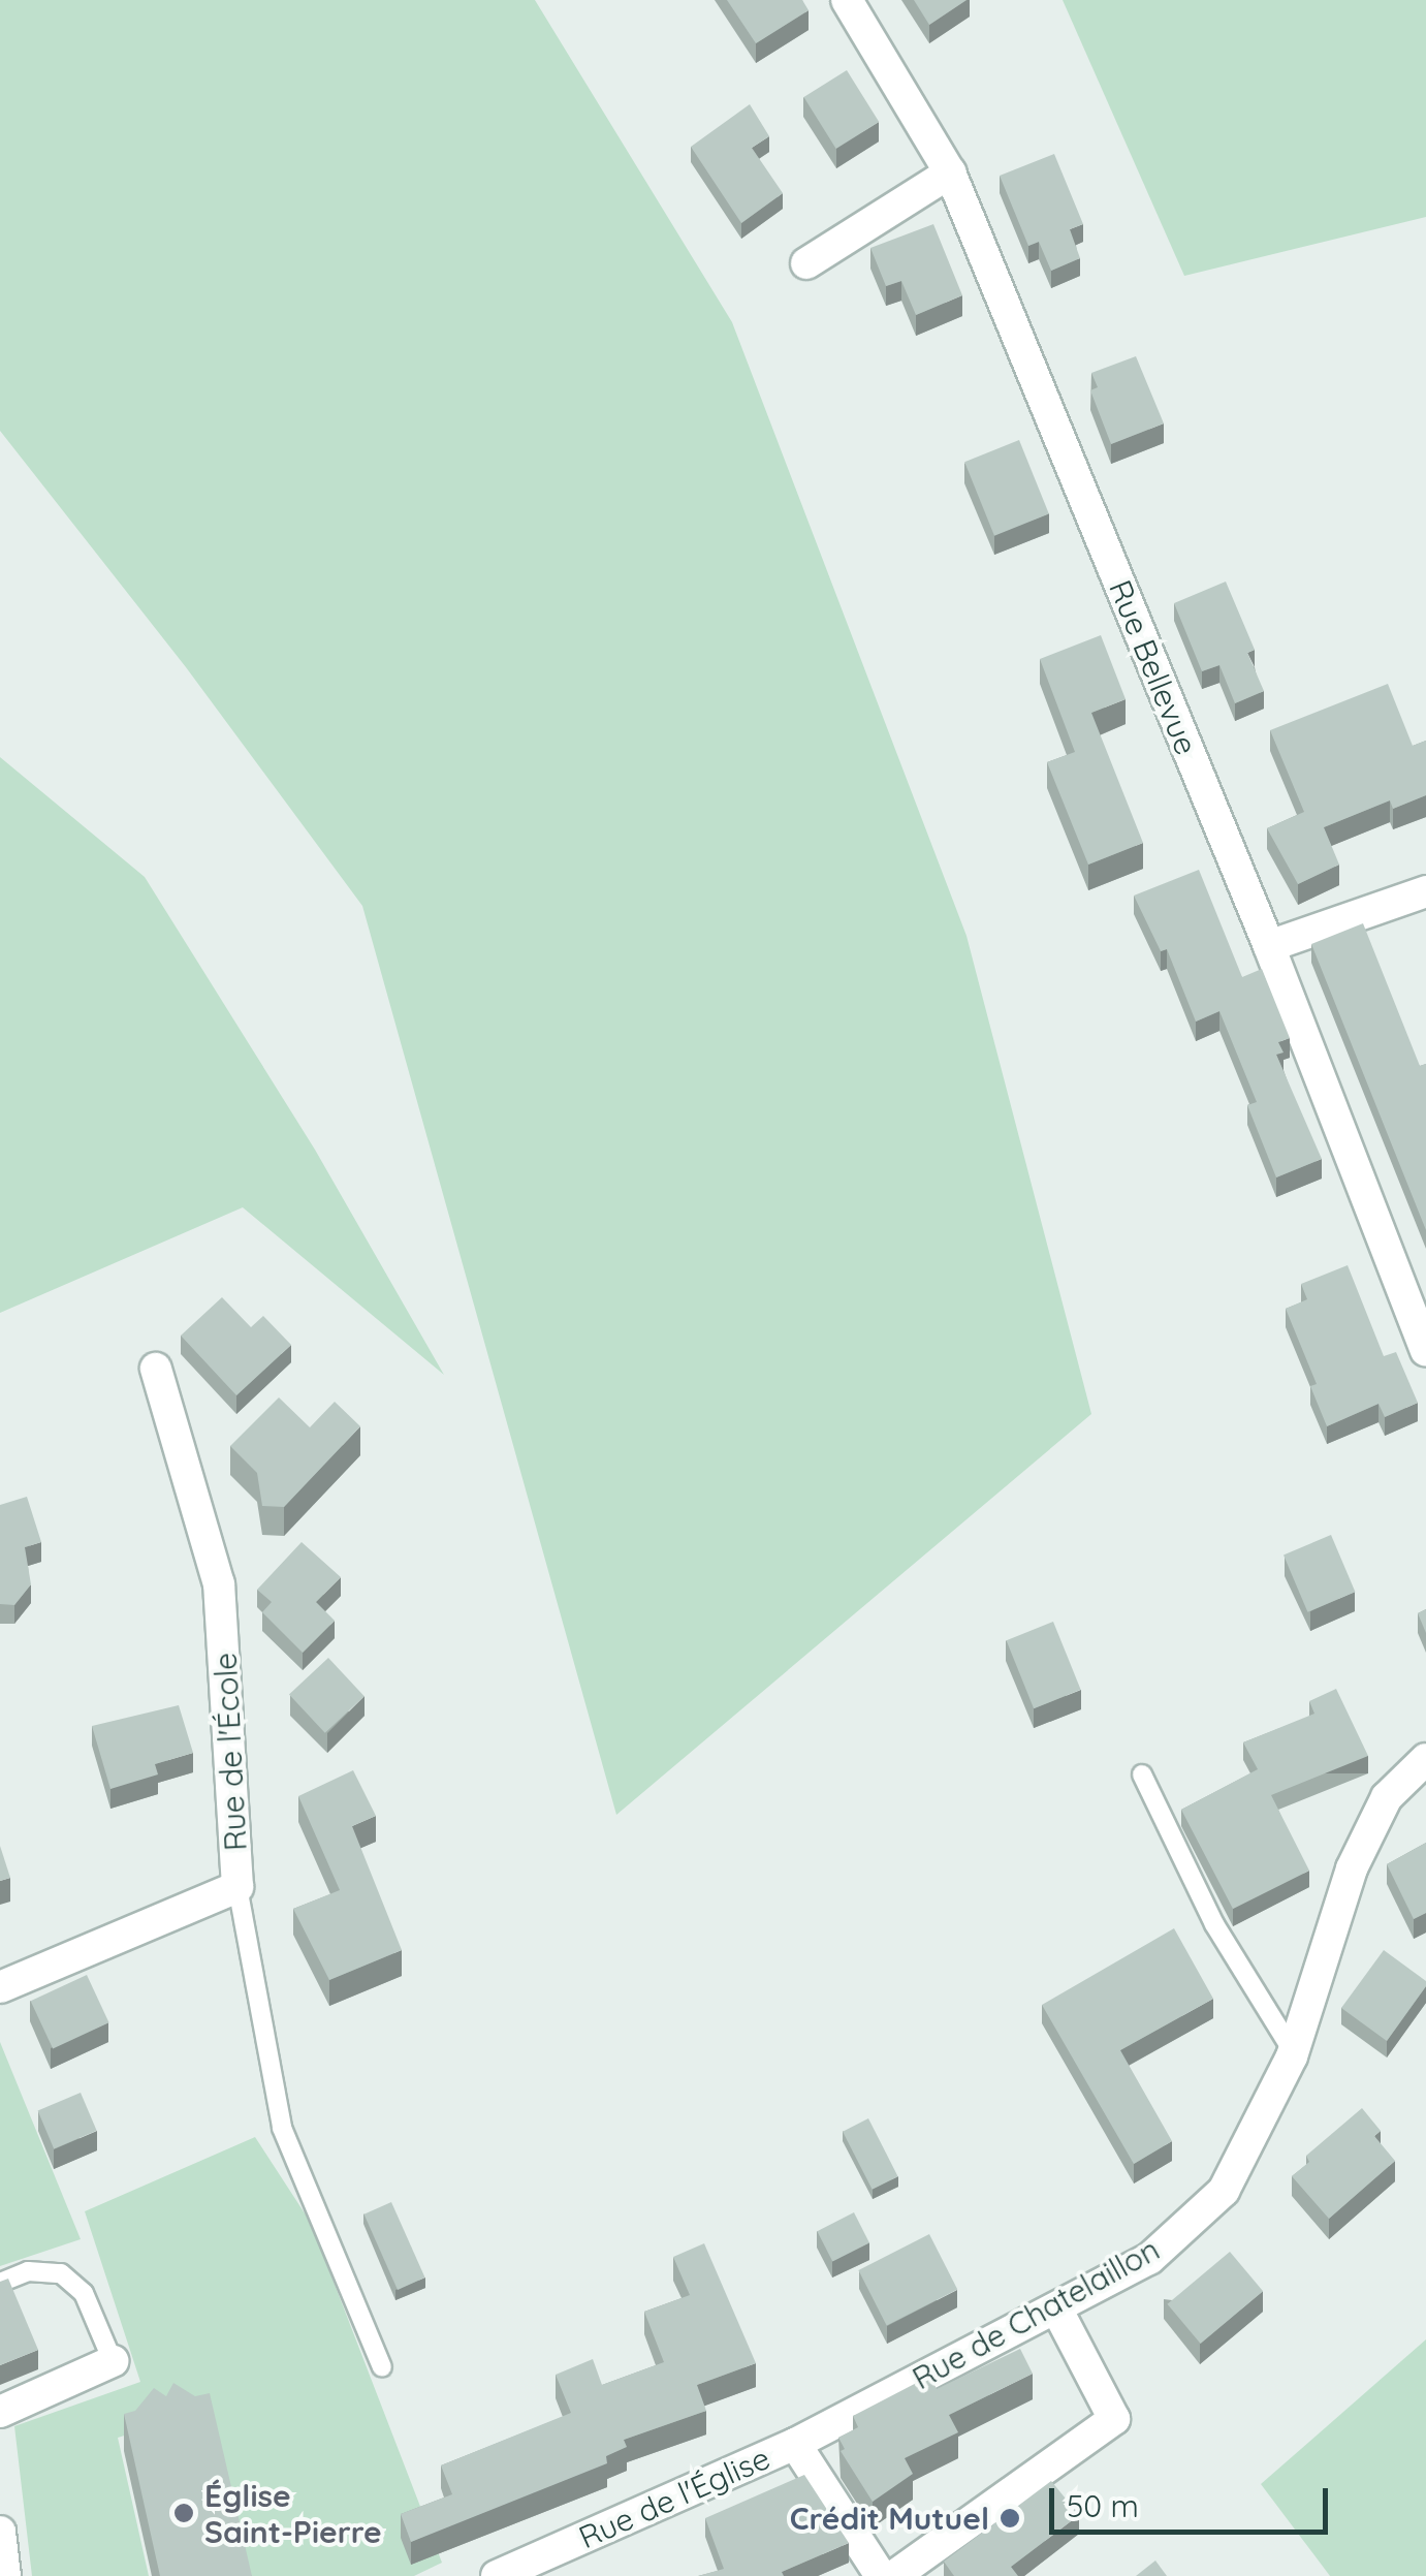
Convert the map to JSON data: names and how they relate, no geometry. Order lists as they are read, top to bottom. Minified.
{"streets":{"street":["Rue Bellevue","Rue de l'École","Rue de Chatelaillon","Rue de l'Église"]},"crossings":[["Rue de Chatelaillon","Rue de l'Église"]],"places":["Église Saint-Pierre","Crédit Mutuel"],"scale_bar":"50 m"}
